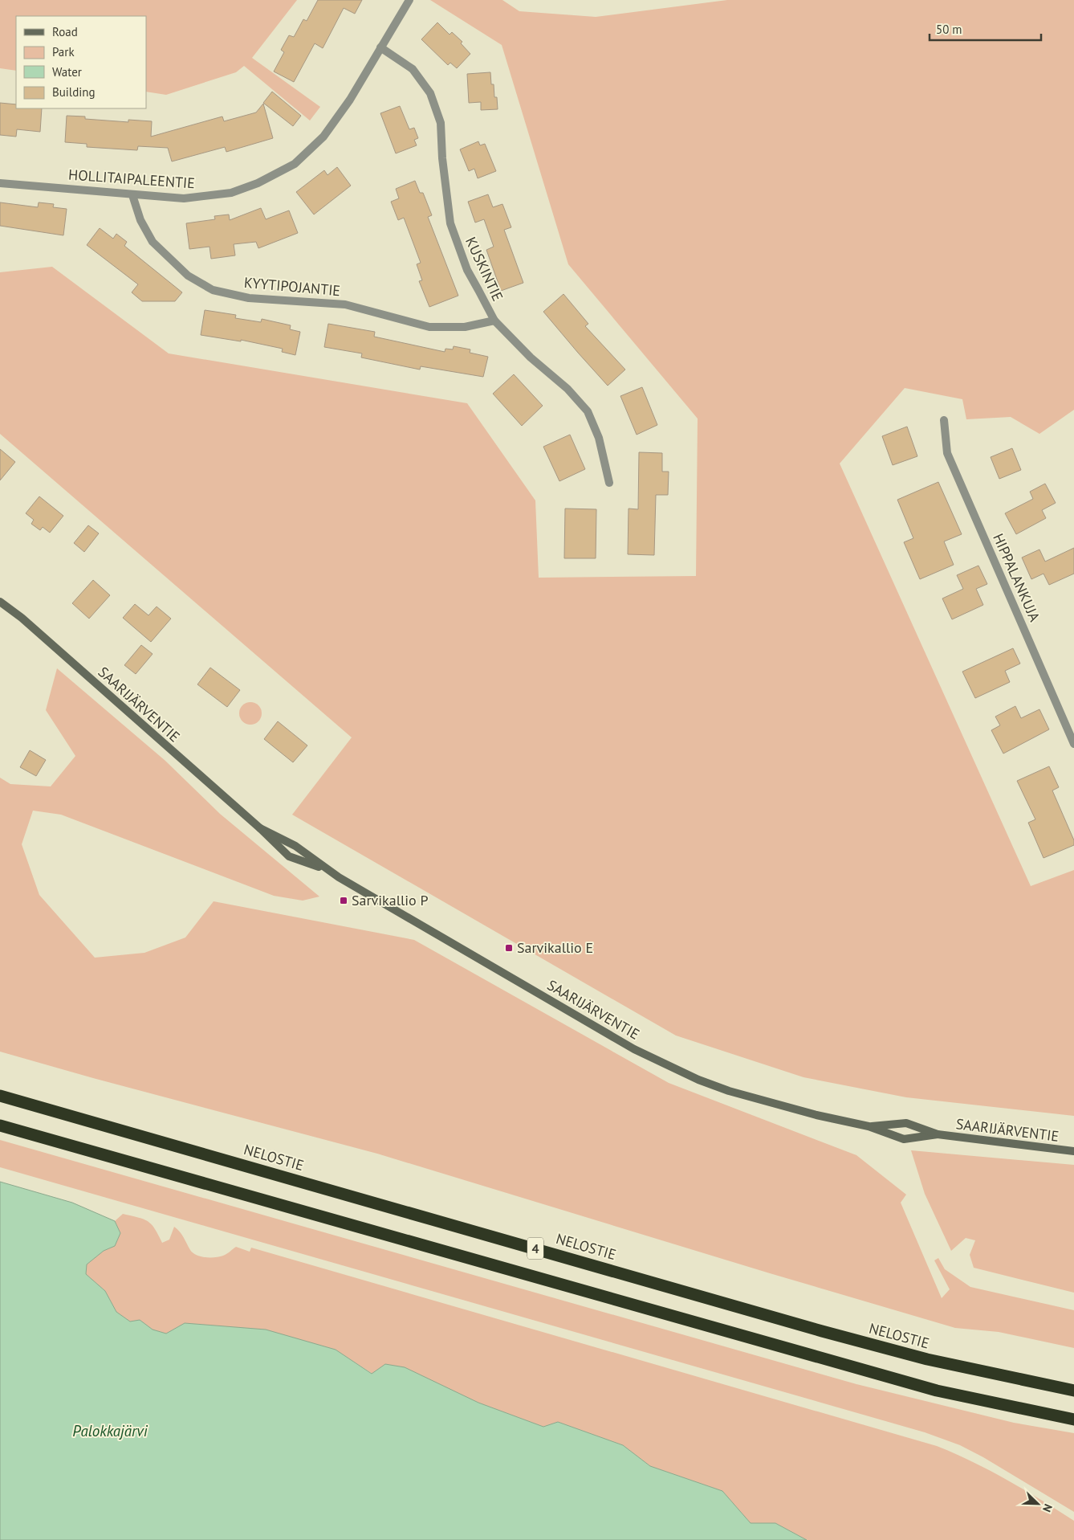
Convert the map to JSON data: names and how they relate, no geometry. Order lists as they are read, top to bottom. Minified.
{"streets":{"highway":["NELOSTIE","4"],"main road":["SAARIJÄRVENTIE"],"street":["HOLLITAIPALEENTIE","KUSKINTIE","KYYTIPOJANTIE","HIPPALANKUJA"]},"crossings":[["HOLLITAIPALEENTIE","KUSKINTIE"],["HOLLITAIPALEENTIE","KYYTIPOJANTIE"],["KUSKINTIE","KYYTIPOJANTIE"]],"water":["Palokkajärvi"],"places":{"transit":["Sarvikallio P","Sarvikallio E"]},"legend":["Road","Park","Water","Building"],"scale_bar":"50 m","north":"bottom right"}
